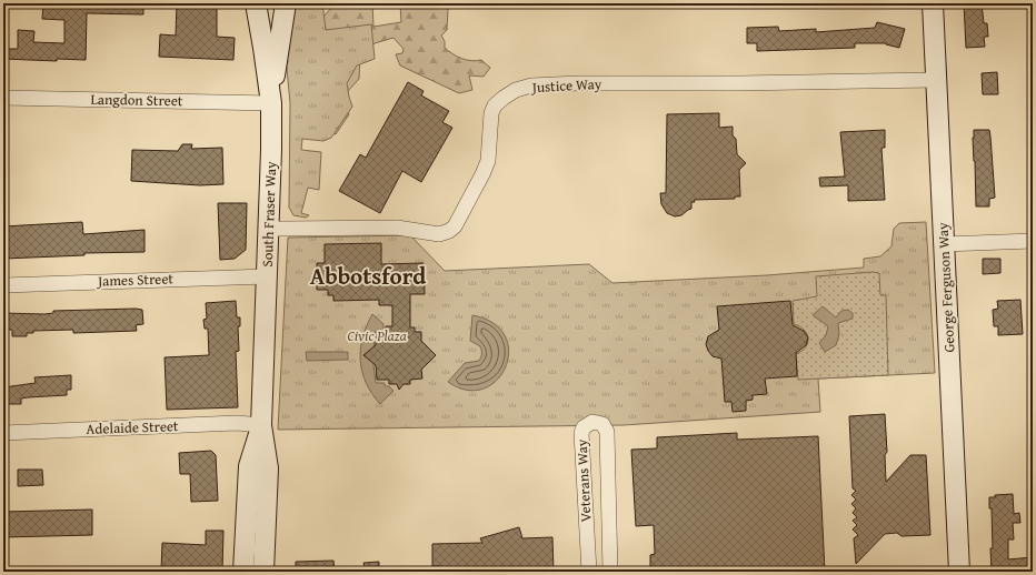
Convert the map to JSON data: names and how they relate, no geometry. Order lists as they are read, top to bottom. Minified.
{"streets":{"main road":["South Fraser Way","George Ferguson Way"],"street":["Justice Way","Langdon Street","James Street","Adelaide Street","Veterans Way"]},"crossings":[["Justice Way","South Fraser Way"],["Justice Way","George Ferguson Way"],["Langdon Street","South Fraser Way"],["South Fraser Way","James Street"],["South Fraser Way","Adelaide Street"]],"districts":["Abbotsford"],"parks":["Civic Plaza"]}
